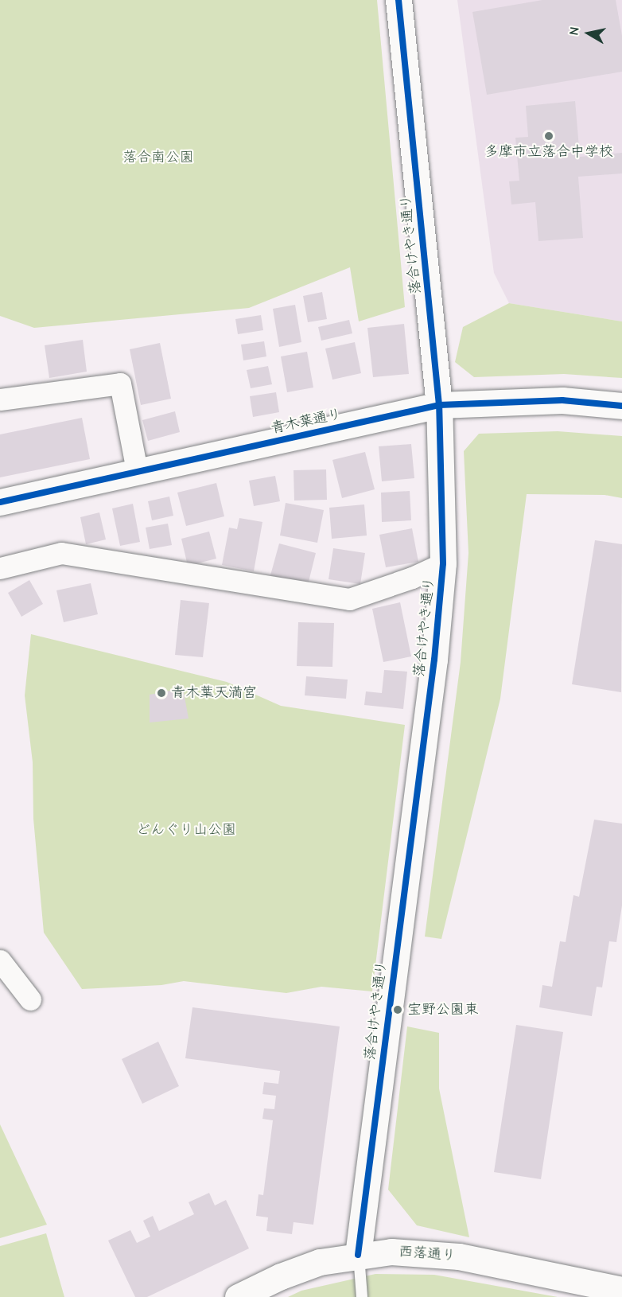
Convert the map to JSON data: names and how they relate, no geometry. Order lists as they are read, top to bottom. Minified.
{"streets":{"street":["落合けやき通り","青木葉通り","西落通り"]},"crossings":[["落合けやき通り","青木葉通り"],["落合けやき通り","西落通り"]],"parks":["落合南公園","どんぐり山公園"],"places":["多摩市立落合中学校","青木葉天満宮","宝野公園東"],"north":"left"}
